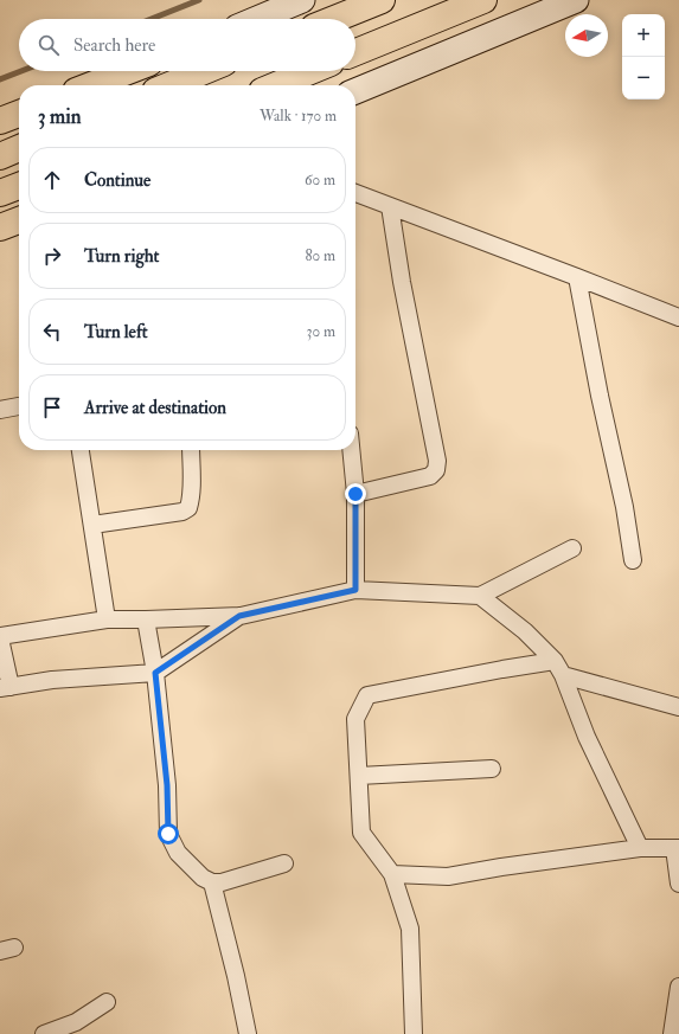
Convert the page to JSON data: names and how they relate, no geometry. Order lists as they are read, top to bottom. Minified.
{"north":"left","page":{"map_buttons":["+","−"],"search":"Search here","heading":["3 min","Walk · 170 m"],"list":[["Continue","60 m"],["Turn right","80 m"],["Turn left","30 m"],"Arrive at destination"]}}
